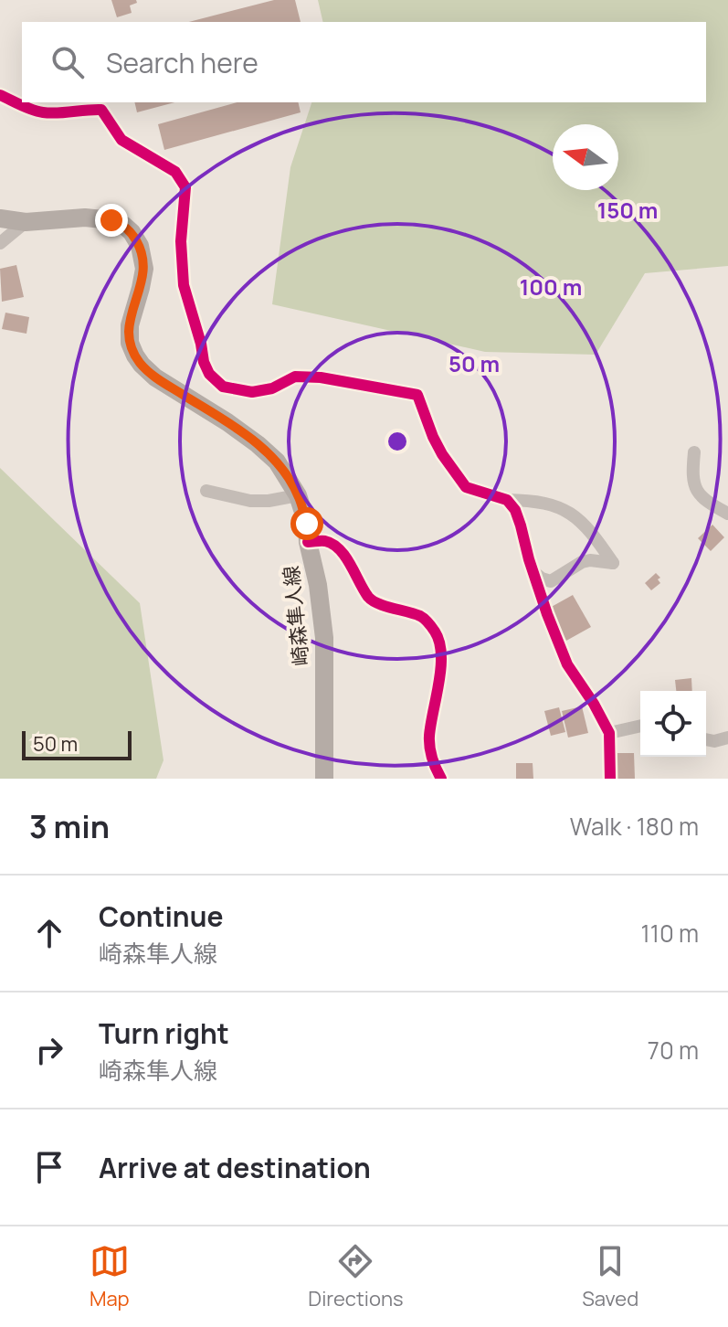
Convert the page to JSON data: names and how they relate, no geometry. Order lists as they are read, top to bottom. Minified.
{"streets":{"main road":["崎森隼人線"]},"scale_bar":"50 m","north":"left","page":{"search":"Search here","scale":"50 m","heading":["3 min","Walk · 180 m"],"list":[["Continue","崎森隼人線","110 m"],["Turn right","崎森隼人線","70 m"],"Arrive at destination"],"nav":["Map","Directions","Saved"]},"rings":["150 m","100 m","50 m"]}
